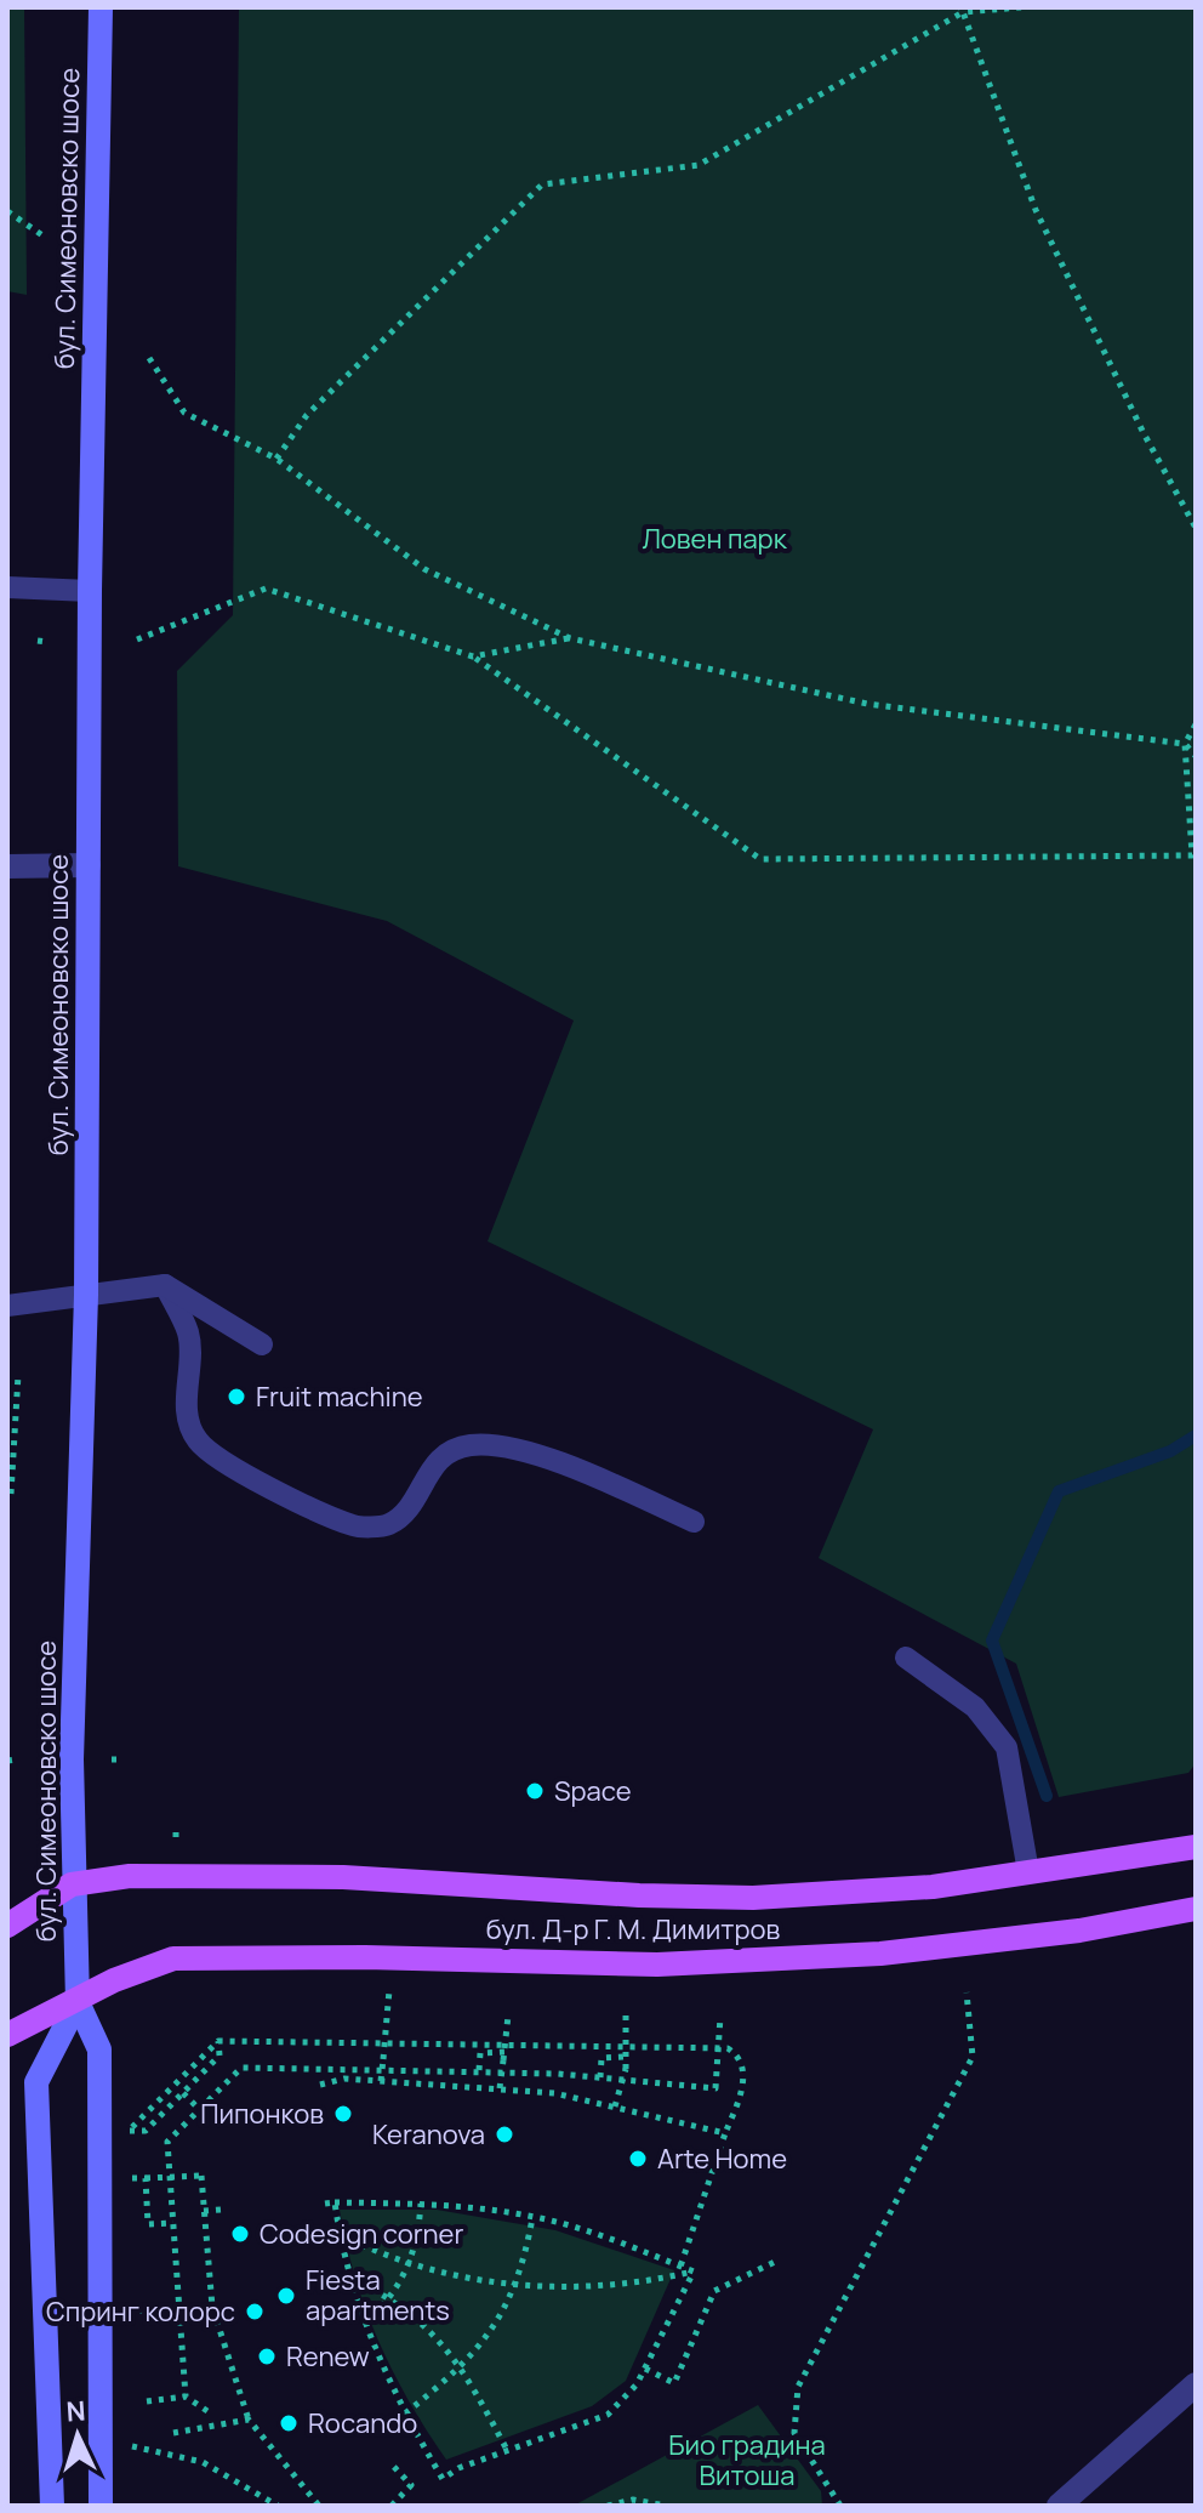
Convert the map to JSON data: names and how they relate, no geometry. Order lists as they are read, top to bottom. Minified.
{"streets":{"main road":["бул. Симеоновско шосе","бул. Д-р Г. М. Димитров"]},"crossings":[["бул. Симеоновско шосе","бул. Д-р Г. М. Димитров"]],"parks":["Ловен парк","Био градина Витоша"],"places":["Fruit machine","Space","Пипонков","Keranova","Arte Home","Codesign corner","Fiesta apartments","Спринг колорс","Renew","Rocando"],"north":"top"}
